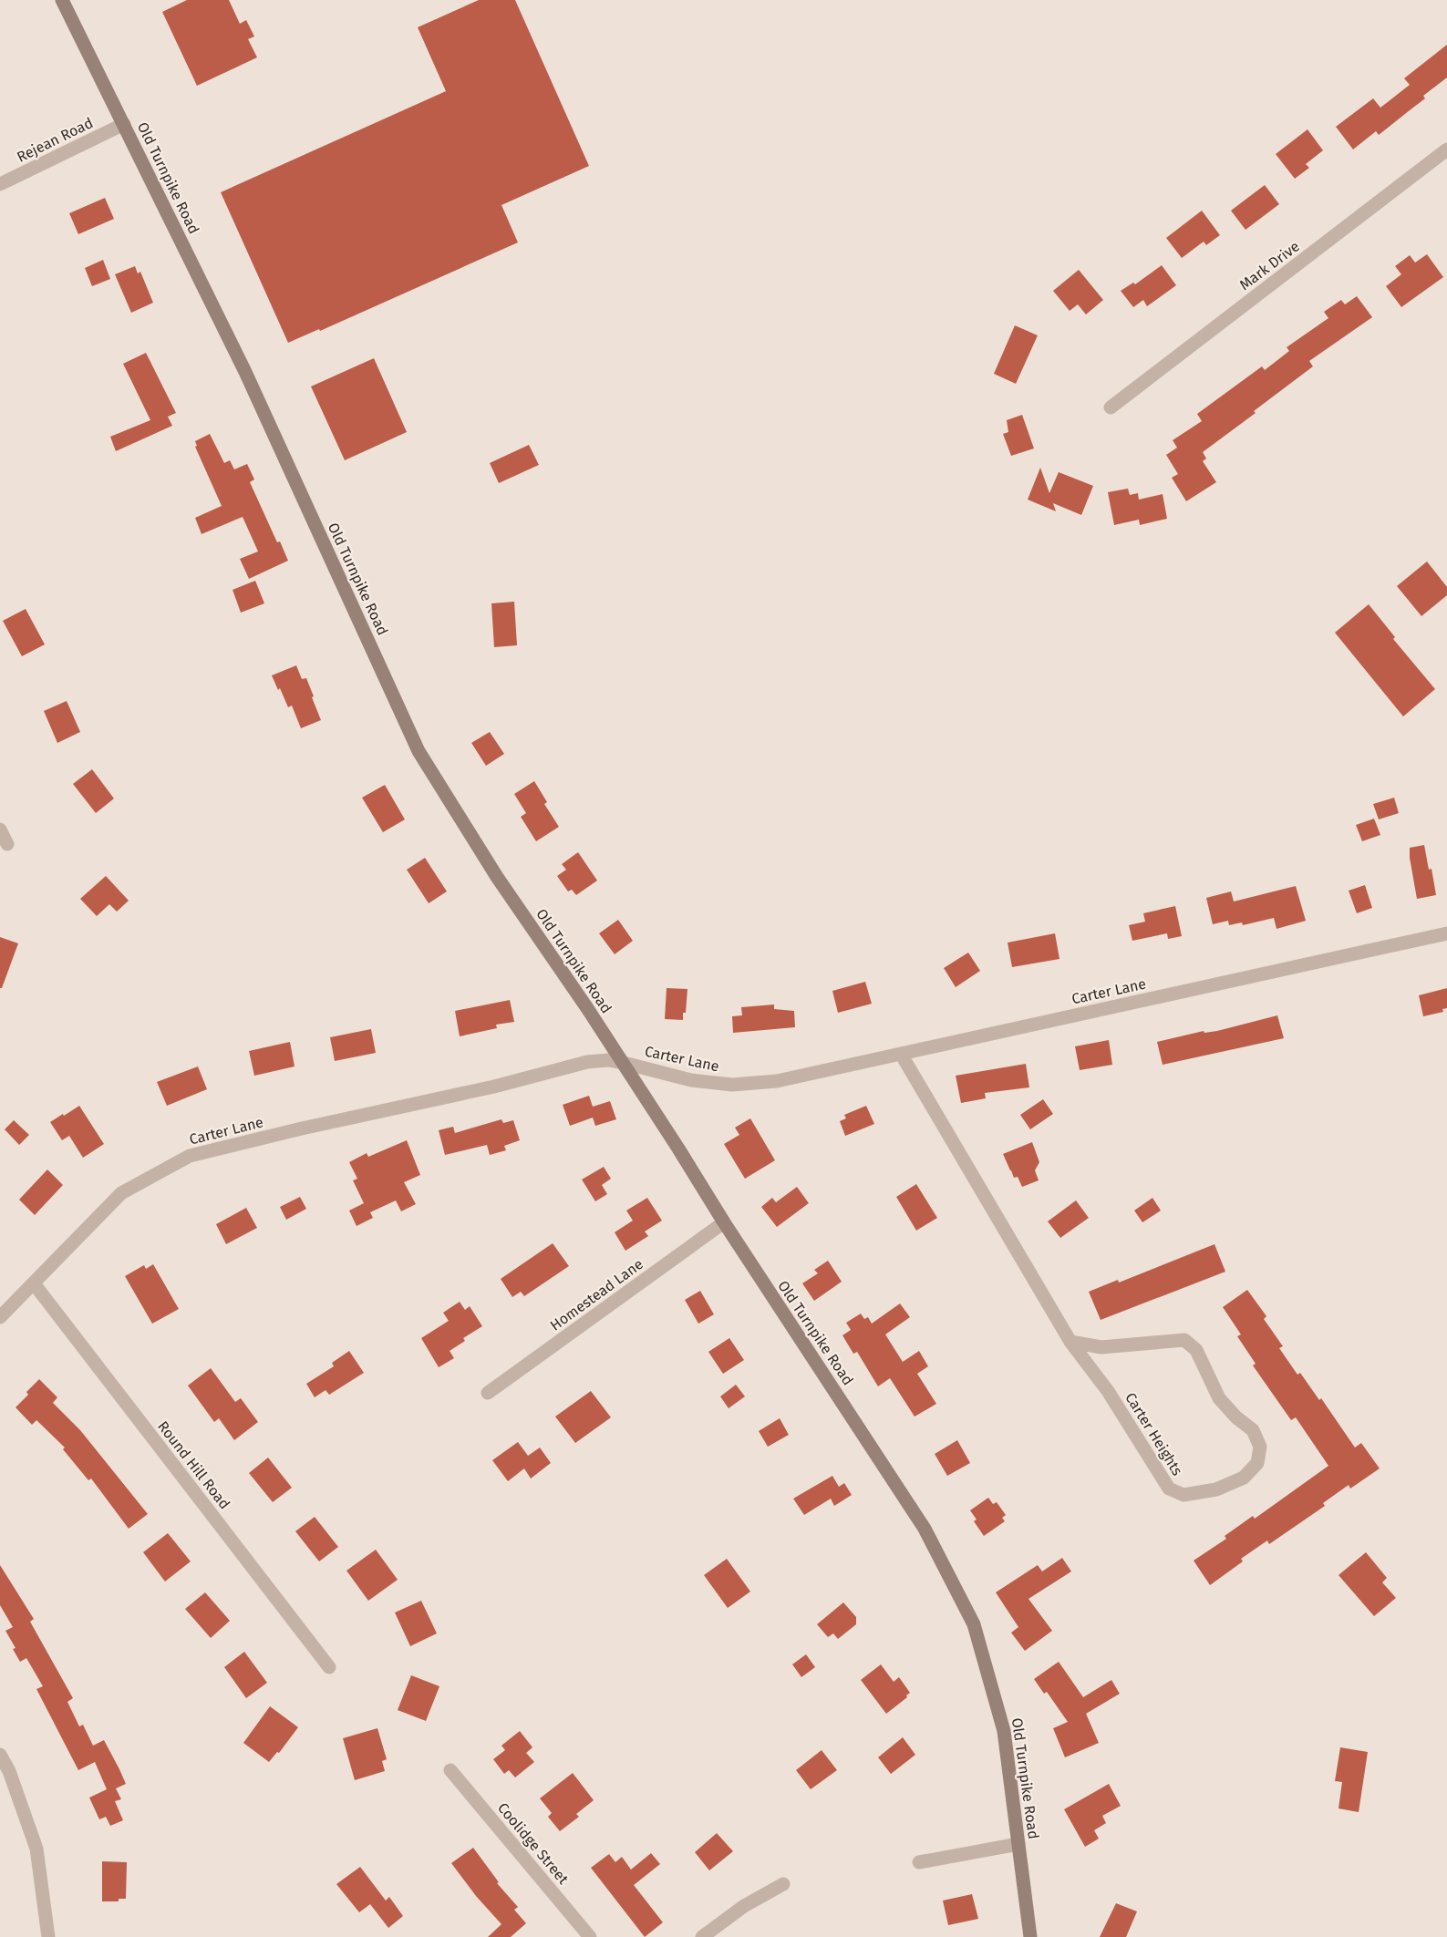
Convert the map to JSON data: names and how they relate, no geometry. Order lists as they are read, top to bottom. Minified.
{"streets":{"main road":["Old Turnpike Road"],"street":["Rejean Road","Mark Drive","Carter Lane","Homestead Lane","Carter Heights","Round Hill Road","Coolidge Street"]},"crossings":[["Rejean Road","Old Turnpike Road"],["Old Turnpike Road","Carter Lane"],["Old Turnpike Road","Homestead Lane"],["Carter Lane","Carter Heights"],["Carter Lane","Round Hill Road"]]}
